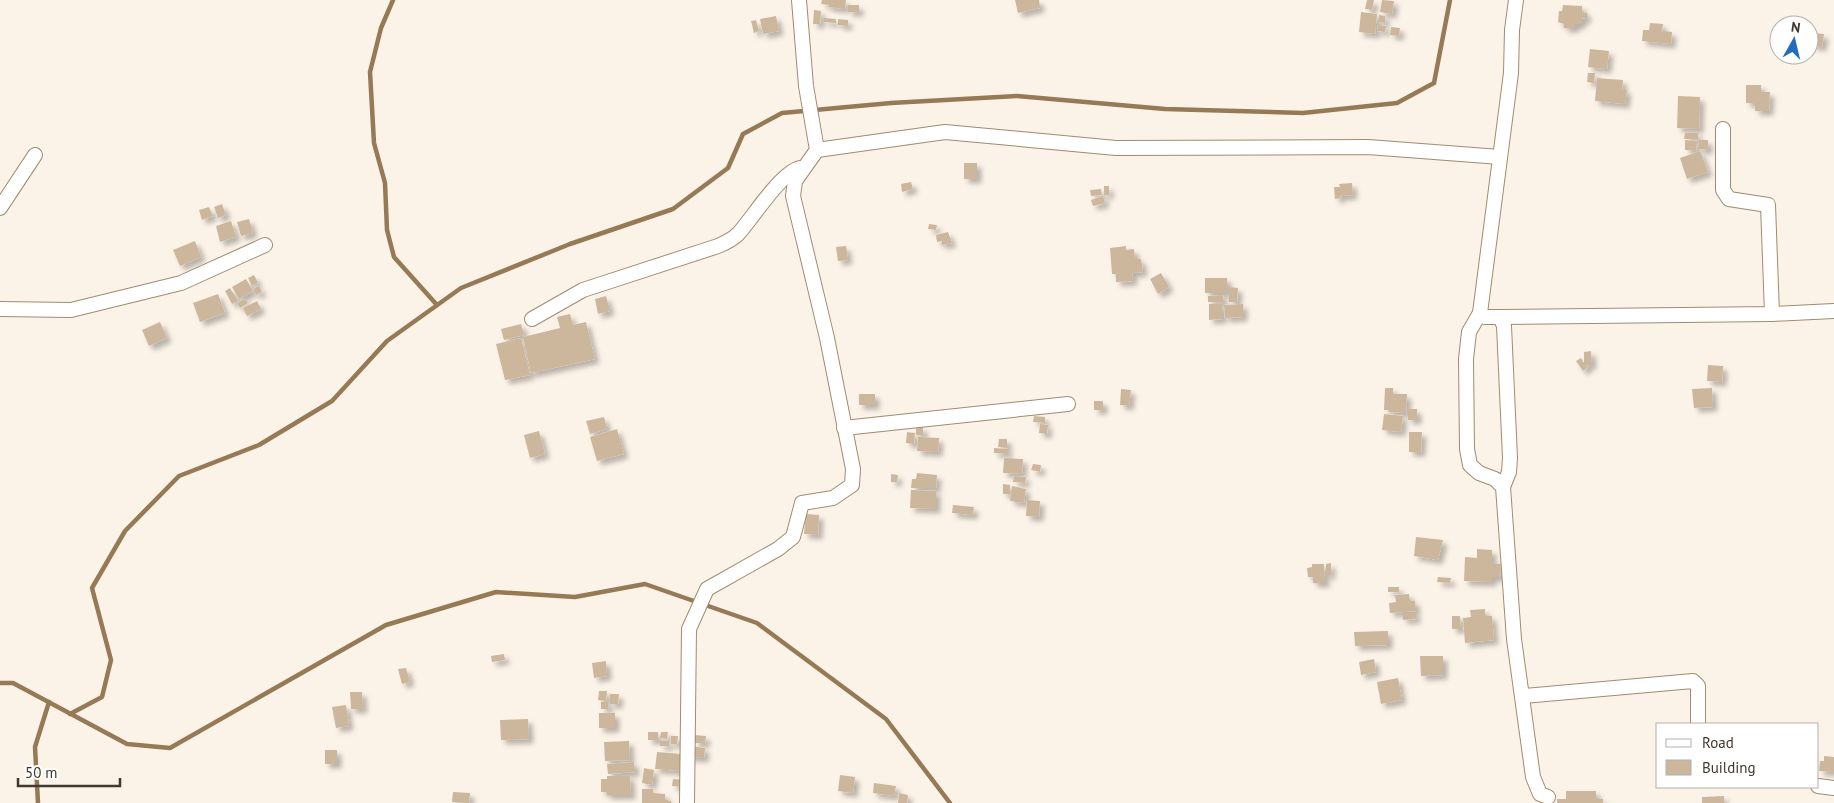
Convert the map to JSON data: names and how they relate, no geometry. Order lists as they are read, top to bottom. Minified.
{"legend":["Road","Building"],"scale_bar":"50 m","north":"top"}
